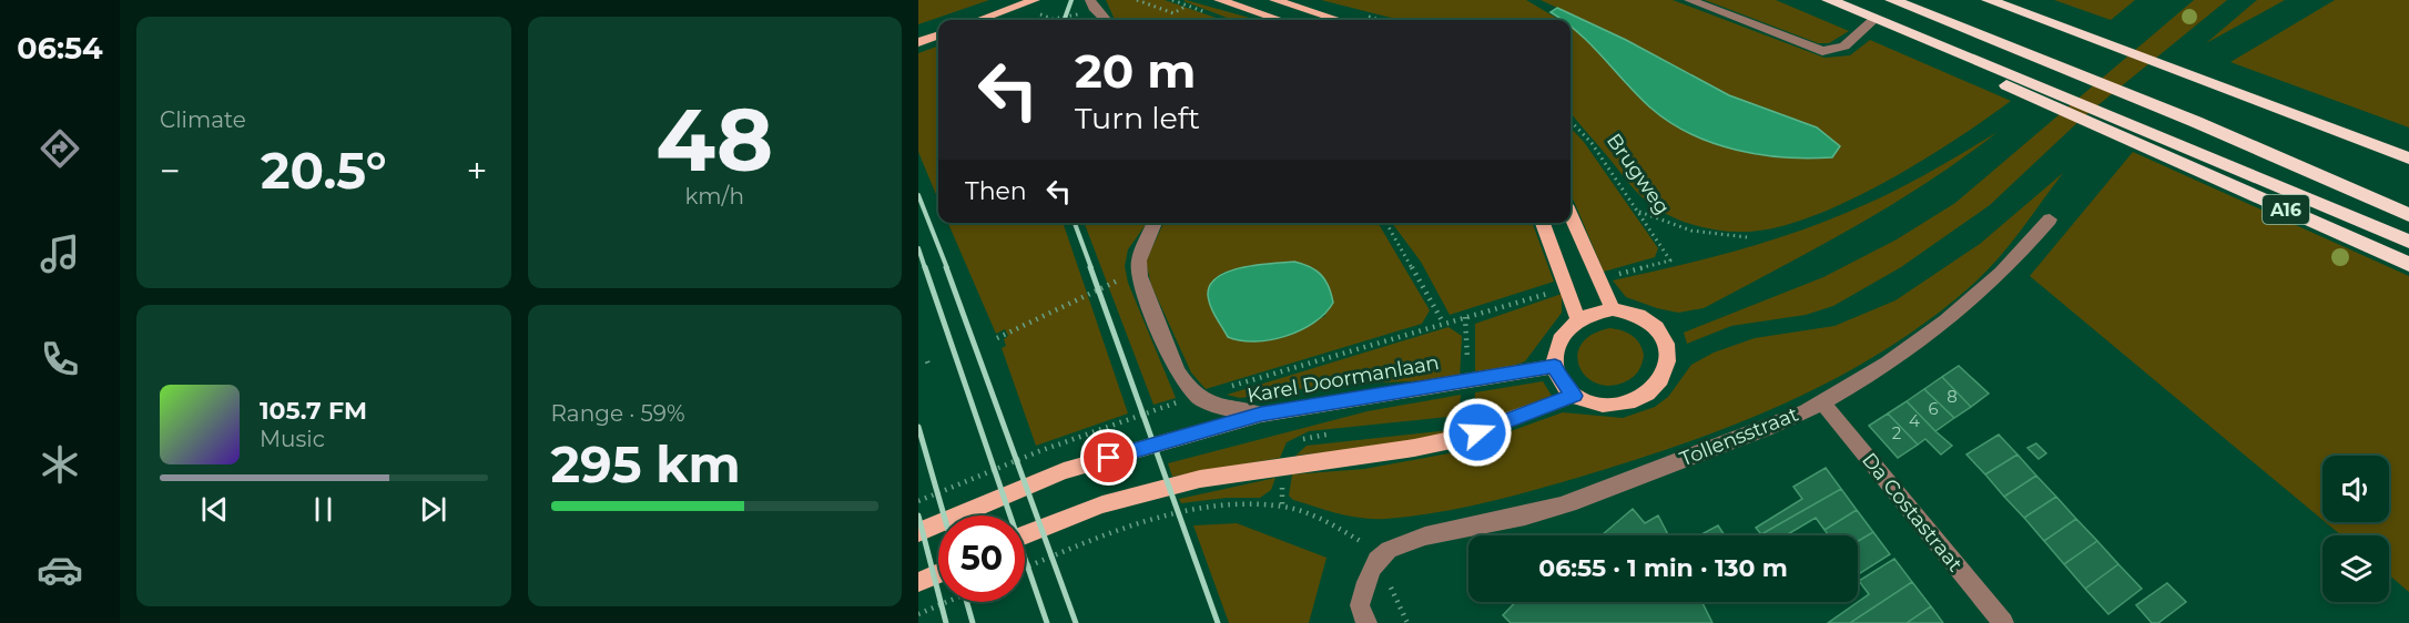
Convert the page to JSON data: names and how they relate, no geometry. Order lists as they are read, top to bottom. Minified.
{"streets":{"highway":["A16"],"main road":["Karel Doormanlaan"],"street":["Tollensstraat","Da Costastraat"],"path":["Brugweg"]},"crossings":[["Tollensstraat","Da Costastraat"]],"house_numbers":["8","6","4","2"],"page":{"tabs":"06:54","tile":["Climate",["48","km/h"],["Range · 59%","295 km"]],"turn":["20 m","Turn left"],"heat":["−","20.5°","+"],"then":"Then","song":["105.7 FM","Music"],"limit":"50","trip":"06:55 · 1 min · 130 m"}}
